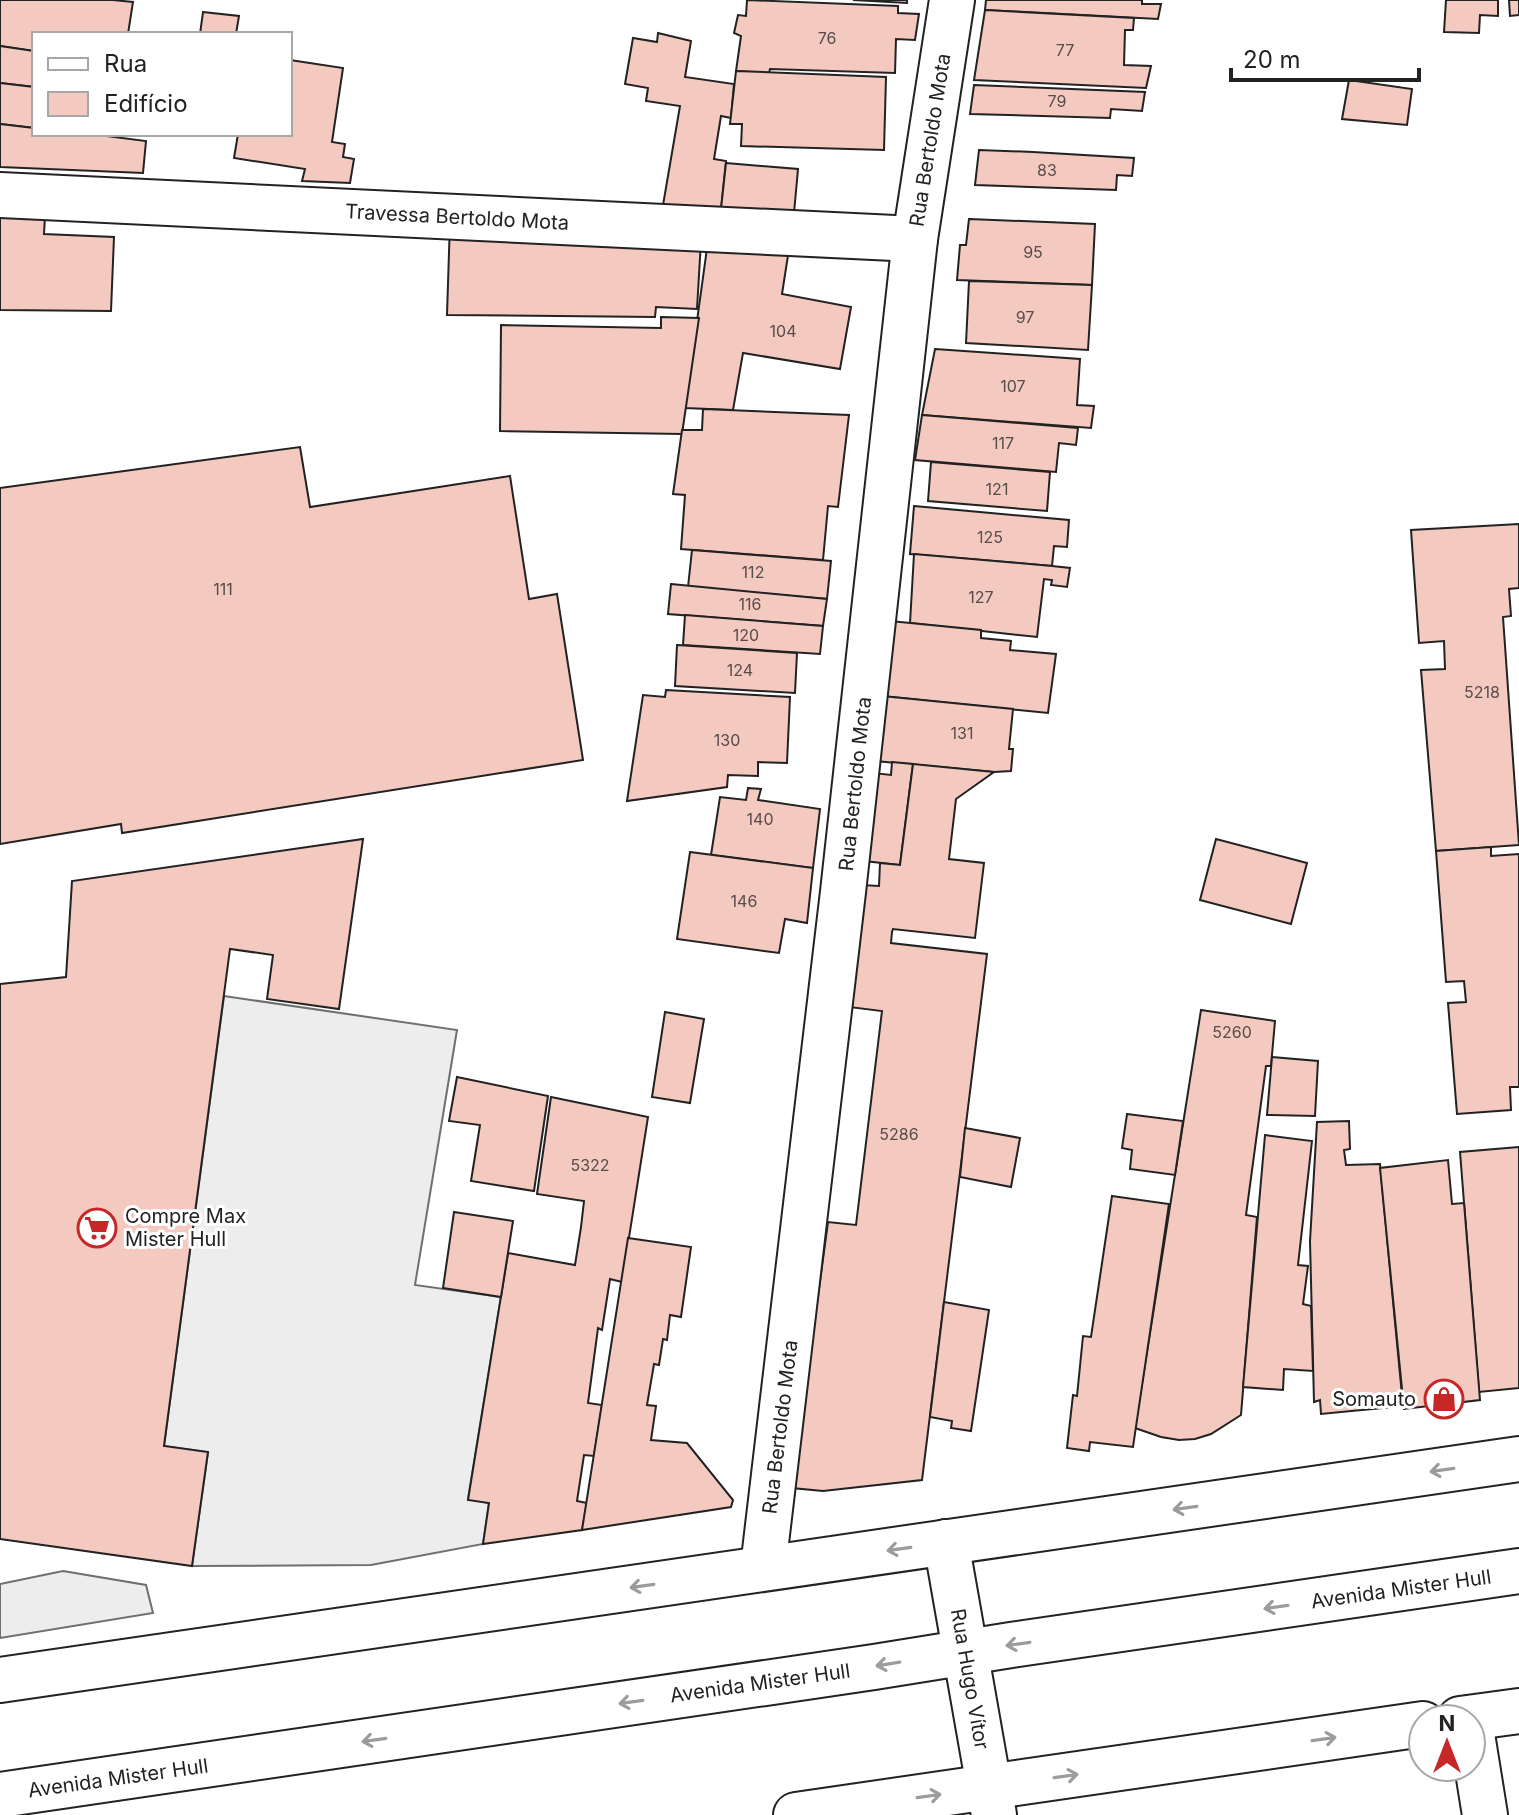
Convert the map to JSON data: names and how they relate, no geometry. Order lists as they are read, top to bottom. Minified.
{"streets":{"main road":["Rua Bertoldo Mota","Travessa Bertoldo Mota","Avenida Mister Hull","Rua Hugo Vítor"]},"crossings":[["Rua Bertoldo Mota","Travessa Bertoldo Mota"],["Avenida Mister Hull","Rua Hugo Vítor"]],"places":{"supermarket":["Compre Max Mister Hull"],"shop":["Somauto"]},"house_numbers":["76","77","79","83","95","97","104","107","117","121","125","112","111","127","116","120","124","5218","131","130","140","146","5260","5286","5322"],"legend":["Rua","Edifício"],"scale_bar":"20 m","north":"top"}
